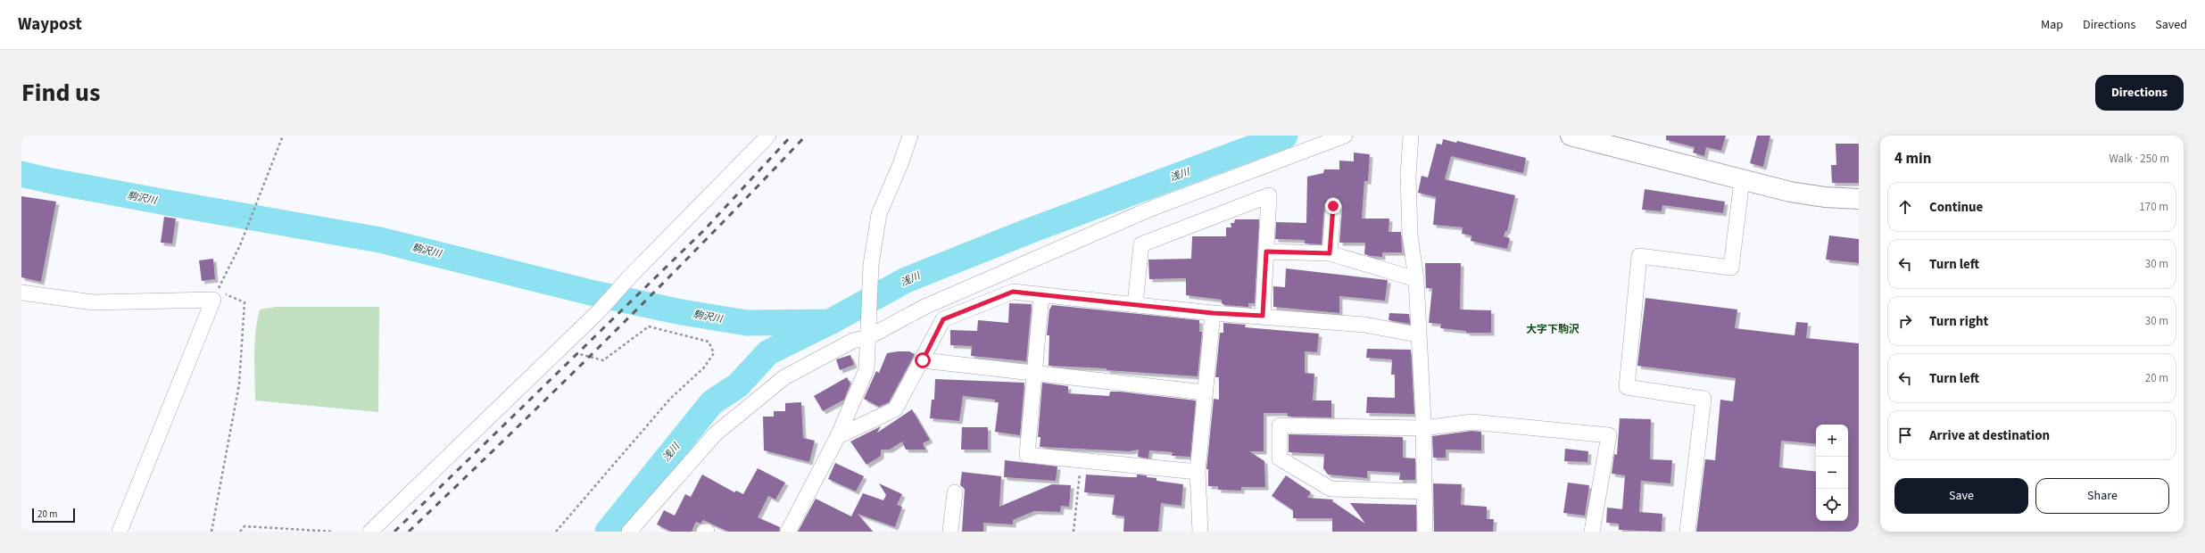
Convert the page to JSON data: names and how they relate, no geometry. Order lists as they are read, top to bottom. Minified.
{"districts":["大字下駒沢"],"water":["浅川","駒沢川"],"scale_bar":"20 m","page":{"header":"Waypost","nav":["Map","Directions","Saved"],"title":"Find us","buttons":["Directions",["Save","Share"]],"heading":["4 min","Walk · 250 m"],"list":[["Continue","170 m"],["Turn left","30 m"],["Turn right","30 m"],["Turn left","20 m"],"Arrive at destination"],"map_buttons":["+","−"],"scale":"20 m"}}
